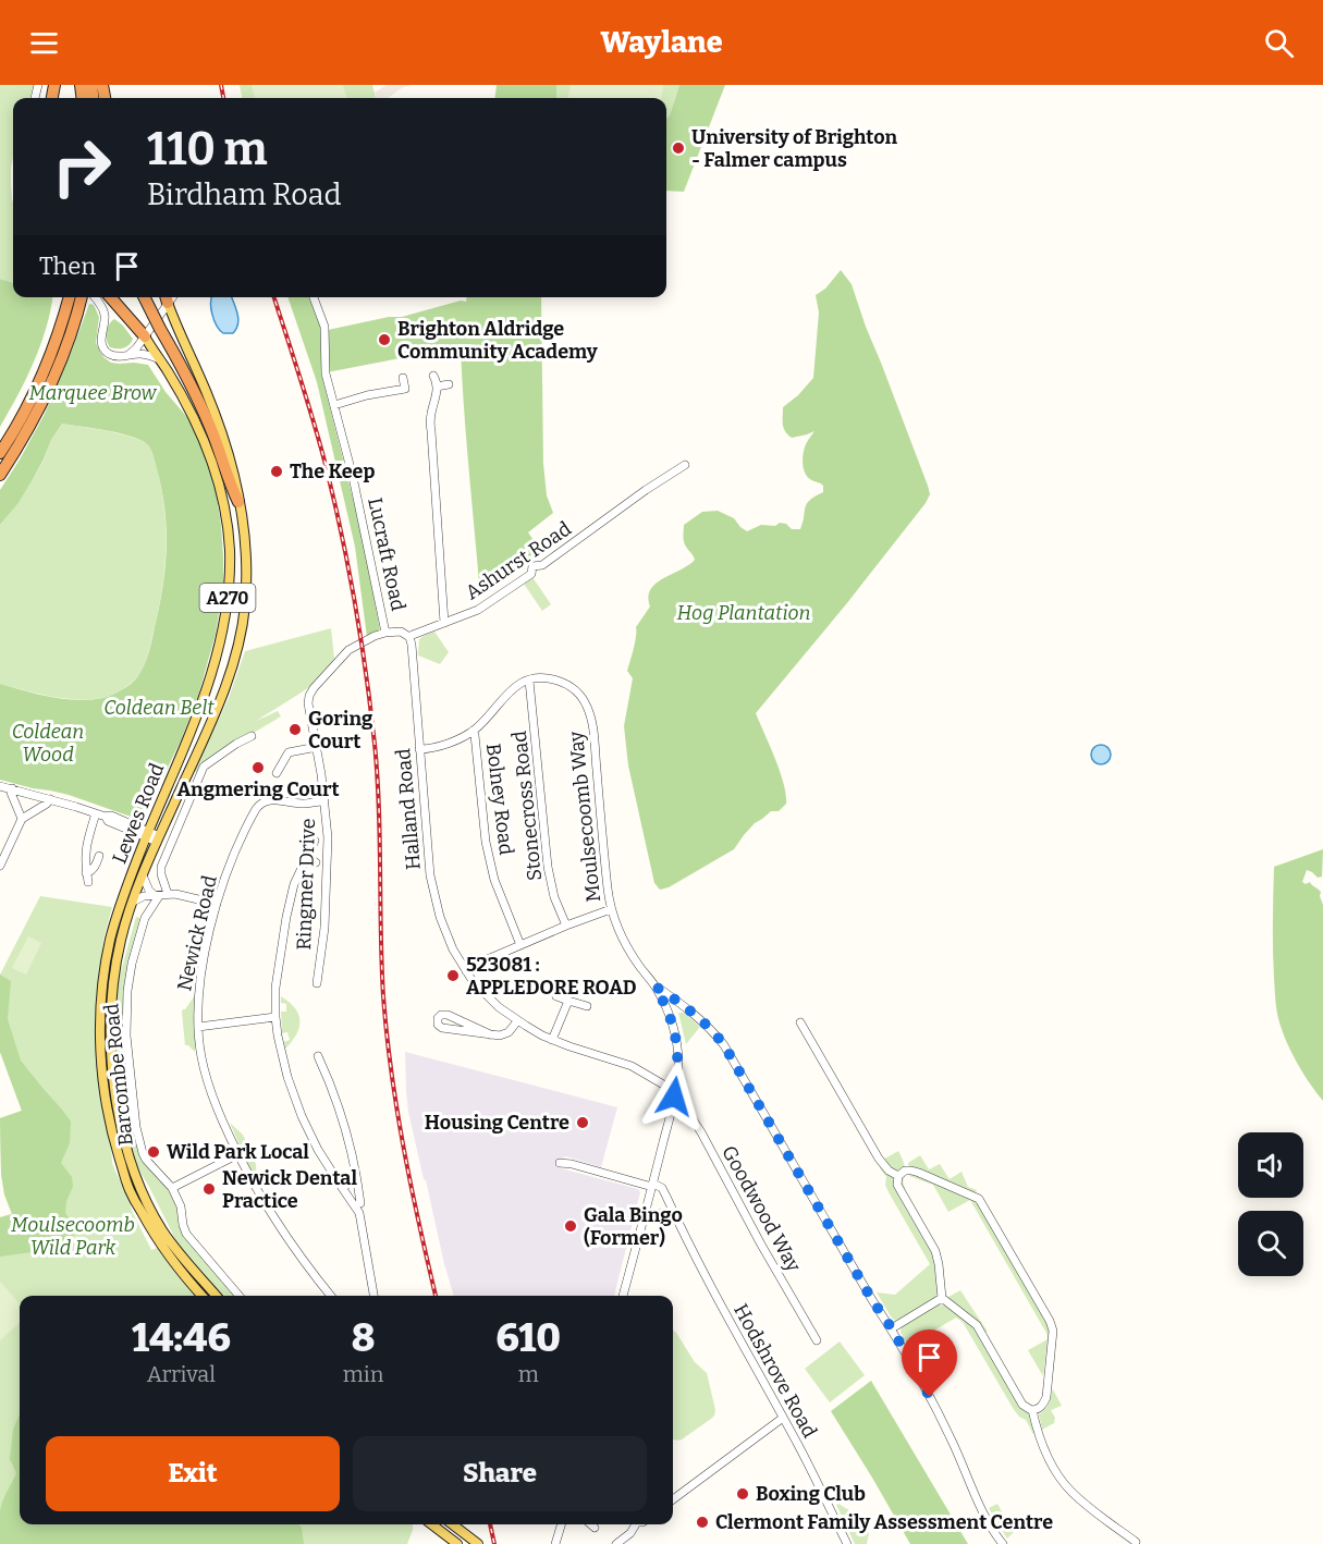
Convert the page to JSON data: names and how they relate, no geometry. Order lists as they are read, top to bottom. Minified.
{"streets":{"main road":["A270","Lewes Road"],"street":["Lucraft Road","Ashurst Road","Bolney Road","Stonecross Road","Halland Road","Moulsecoomb Way","Ringmer Drive","Newick Road","Barcombe Road","Goodwood Way","Hodshrove Road"]},"crossings":[["Lucraft Road","Ringmer Drive"],["Ashurst Road","Halland Road"],["A270","Lewes Road"],["Stonecross Road","Moulsecoomb Way"],["Halland Road","Goodwood Way"],["Moulsecoomb Way","Goodwood Way"],["Moulsecoomb Way","Hodshrove Road"],["Ringmer Drive","Newick Road"]],"parks":["Marquee Brow","Hog Plantation","Coldean Belt","Coldean Wood","Moulsecoomb Wild Park"],"places":["University of Brighton - Falmer campus","Brighton Aldridge Community Academy","The Keep","Goring Court","Angmering Court","523081 : APPLEDORE ROAD","Housing Centre","Wild Park Local","Newick Dental Practice","Gala Bingo (Former)","Boxing Club","Clermont Family Assessment Centre"],"page":{"header":"Waylane","turn":["110 m","Birdham Road"],"then":"Then","eta":["14:46","Arrival","8","min","610","m"],"buttons":["Exit","Share"]}}
